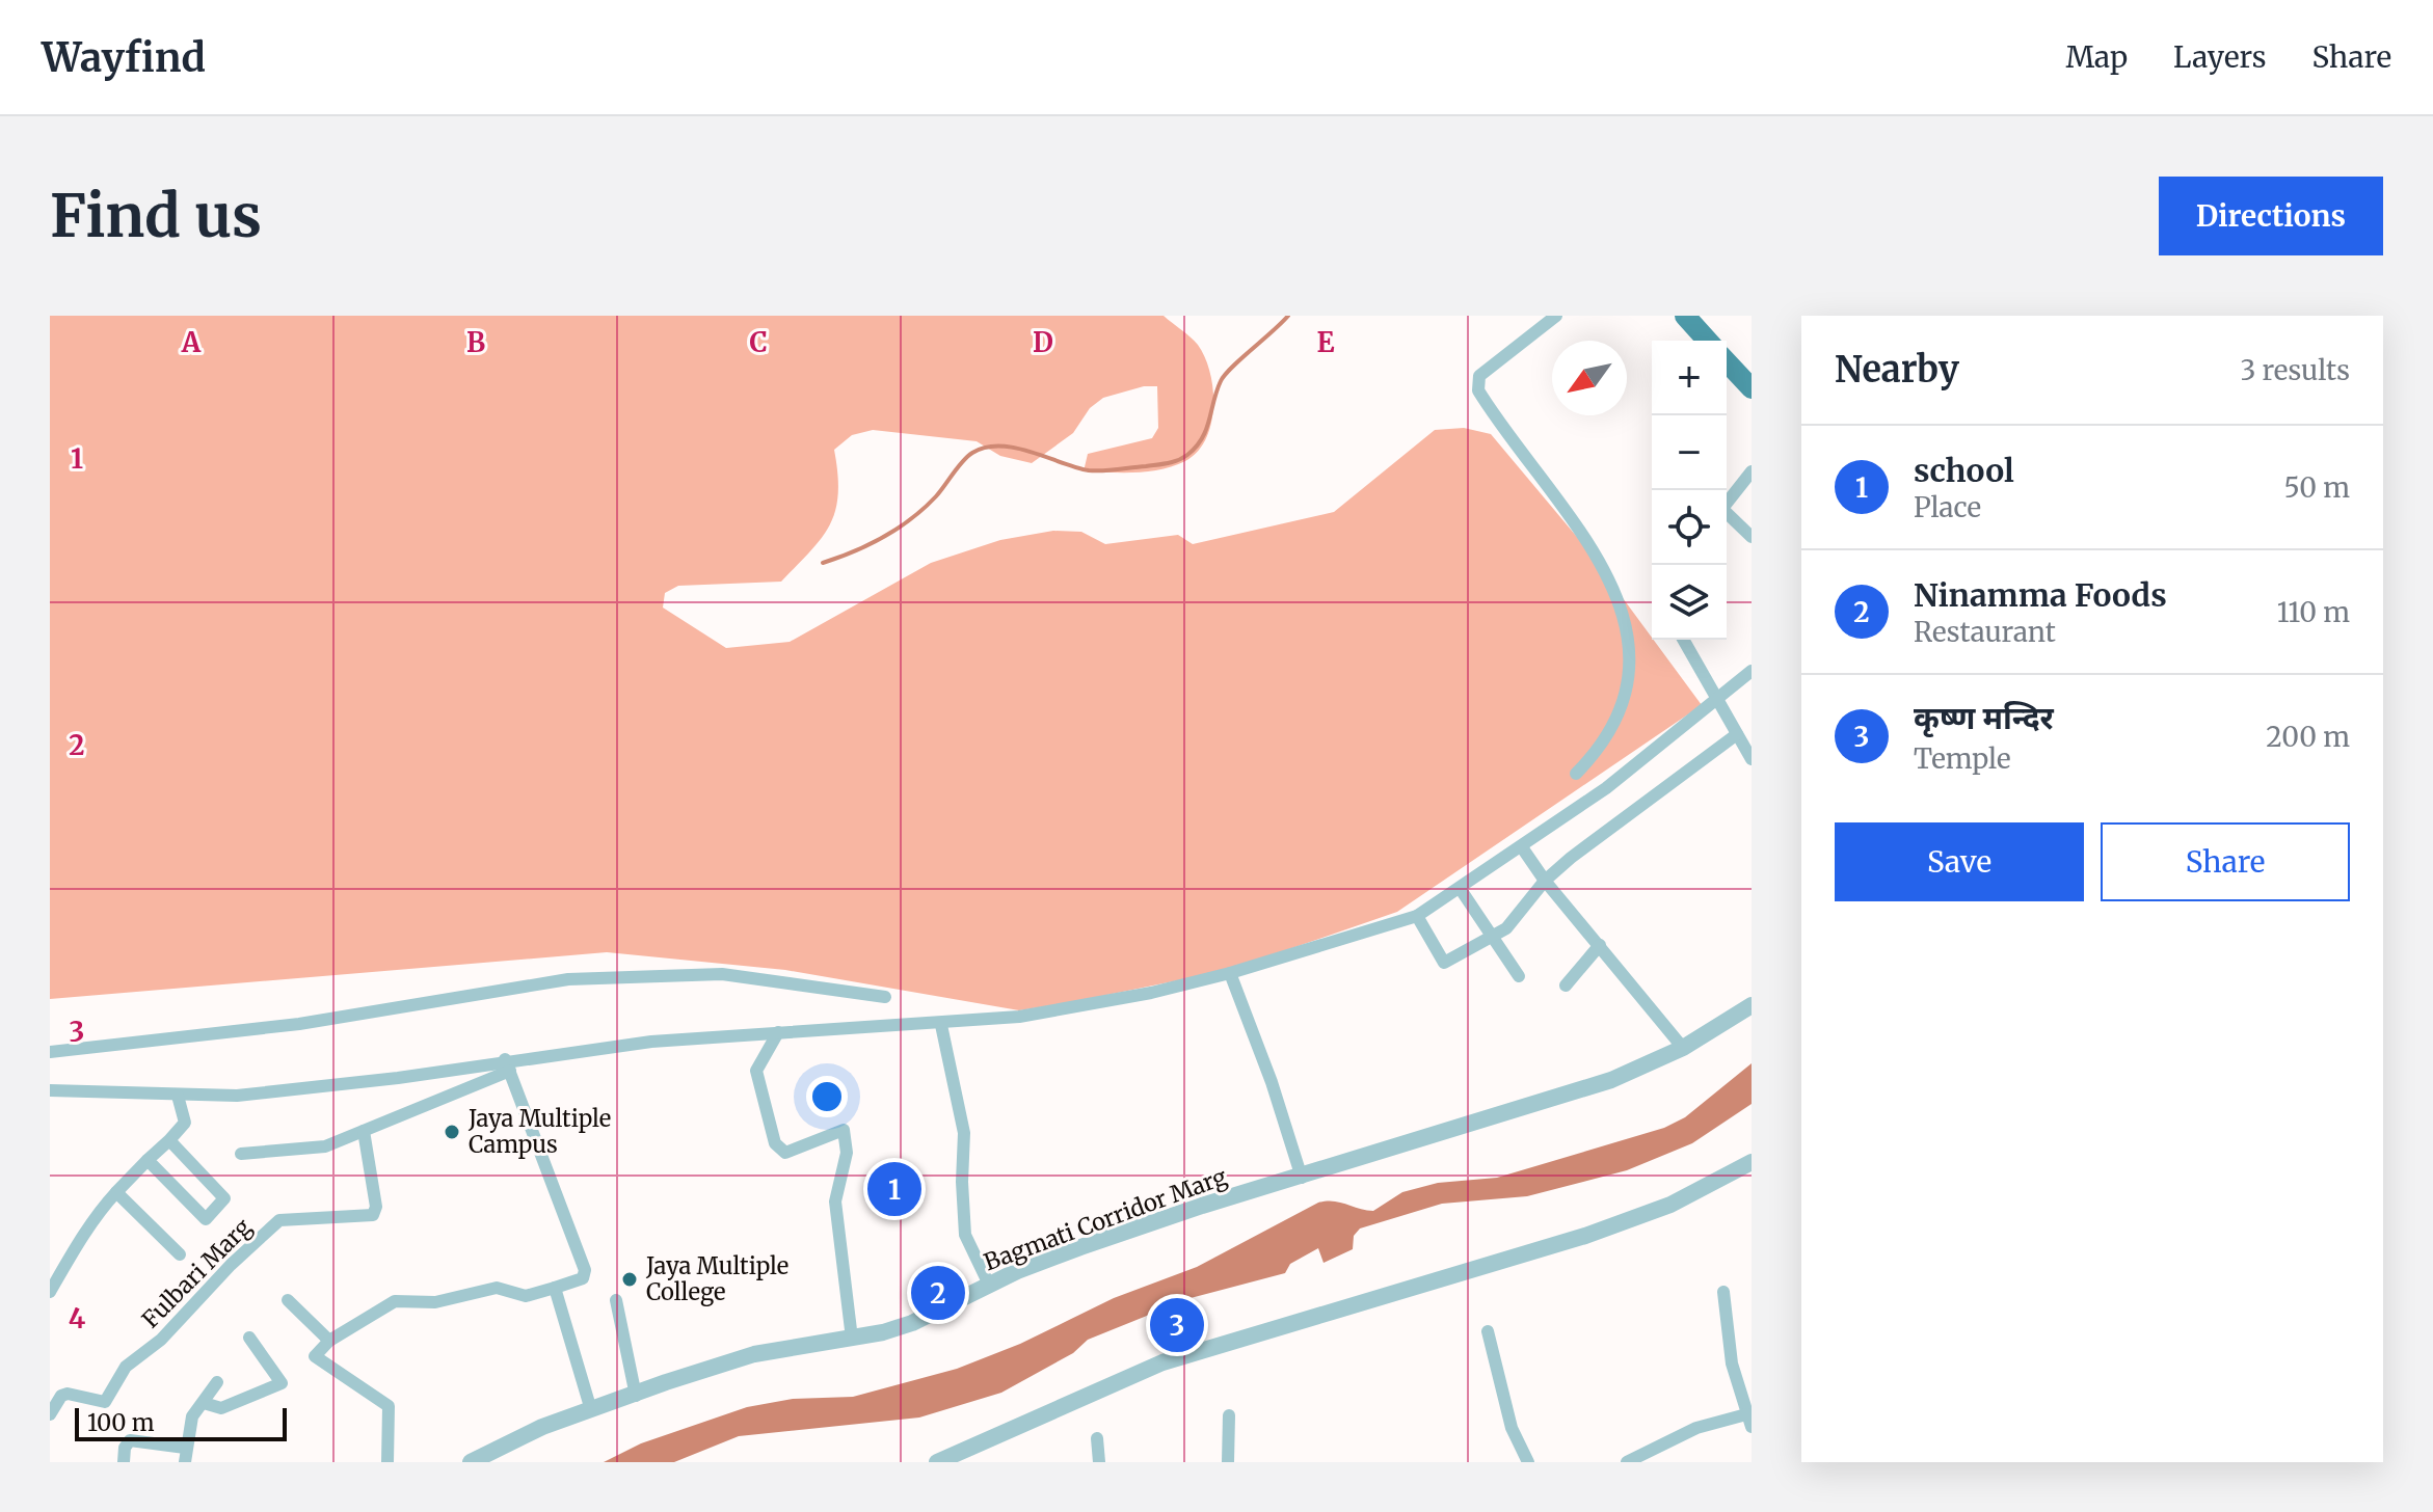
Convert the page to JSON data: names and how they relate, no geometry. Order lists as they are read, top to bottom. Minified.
{"streets":{"street":["Bagmati Corridor Marg","Fulbari Marg"]},"places":["Jaya Multiple Campus","Jaya Multiple College"],"scale_bar":"100 m","north":"bottom left","page":{"header":"Wayfind","nav":["Map","Layers","Share"],"buttons":["Directions",["Save","Share"]],"title":"Find us","heading":["Nearby","3 results"],"map_buttons":["+","−"],"list":[{"mark":"1","name":"school","note":"Place","value":"50 m"},{"mark":"2","name":"Ninamma Foods","note":"Restaurant","value":"110 m"},{"mark":"3","name":"कृष्ण मन्दिर","note":"Temple","value":"200 m"}],"pins":["1","2","3"],"scale":"100 m"},"grid":{"columns":["A","B","C","D","E"],"rows":["1","2","3","4"]}}
